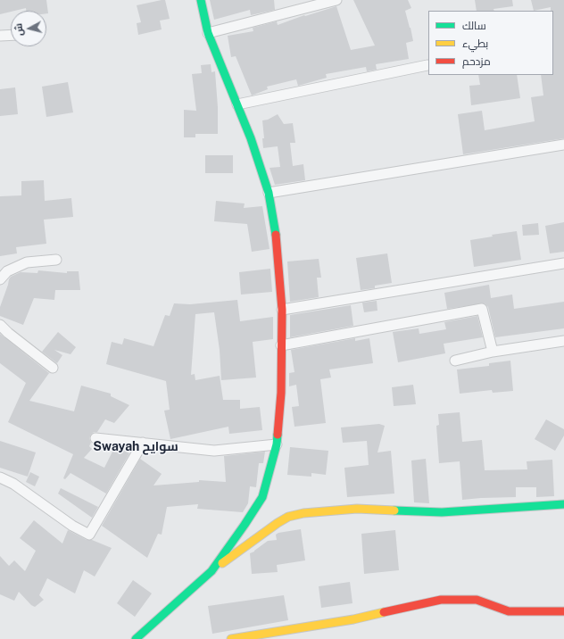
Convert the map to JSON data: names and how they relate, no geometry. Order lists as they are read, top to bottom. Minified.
{"districts":["Swayah سوايح"],"legend":["سالك","بطيء","مزدحم"],"north":"left"}
